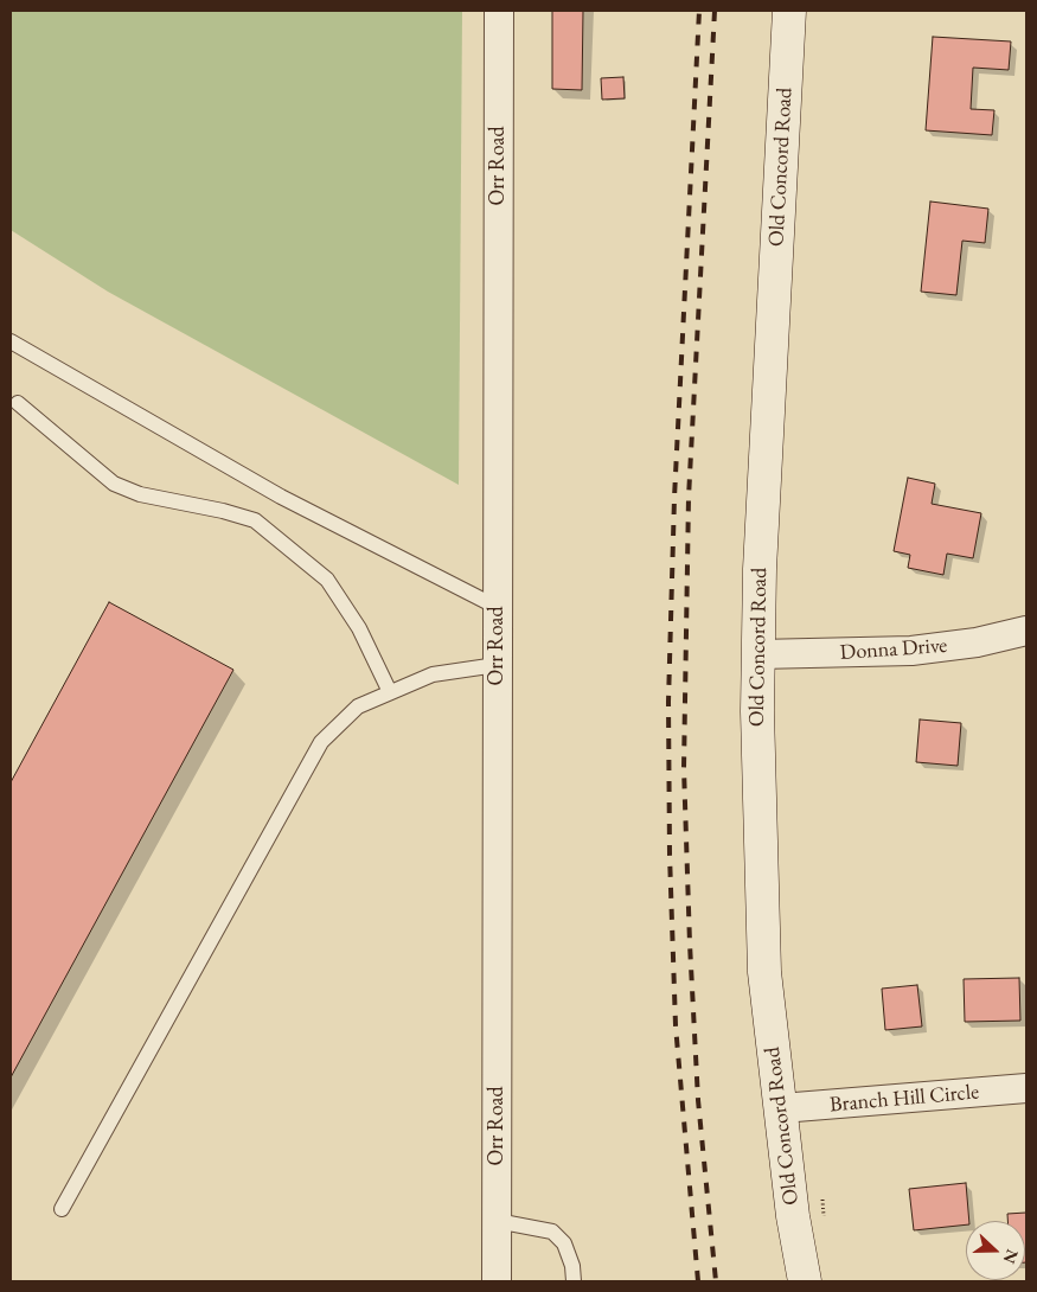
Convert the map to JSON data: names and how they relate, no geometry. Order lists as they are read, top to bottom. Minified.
{"streets":{"street":["Orr Road","Old Concord Road","Donna Drive","Branch Hill Circle"]},"crossings":[["Old Concord Road","Donna Drive"],["Old Concord Road","Branch Hill Circle"]],"north":"right"}
